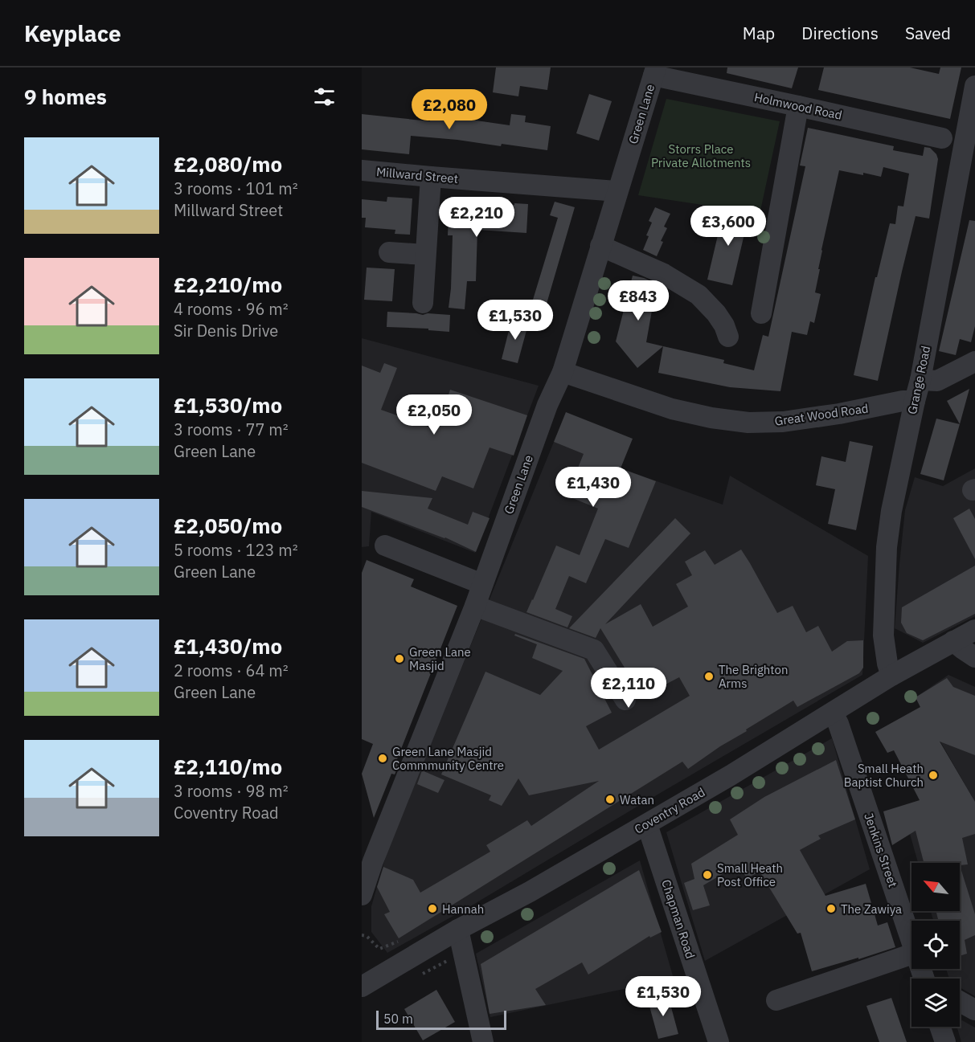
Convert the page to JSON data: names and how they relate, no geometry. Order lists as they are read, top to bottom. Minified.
{"streets":{"street":["Holmwood Road","Green Lane","Millward Street","Grange Road","Great Wood Road","Coventry Road","Jenkins Street","Chapman Road"]},"crossings":[["Holmwood Road","Green Lane"],["Green Lane","Millward Street"],["Green Lane","Great Wood Road"],["Grange Road","Great Wood Road"],["Grange Road","Coventry Road"],["Coventry Road","Jenkins Street"],["Coventry Road","Chapman Road"]],"parks":["Storrs Place Private Allotments"],"places":["Green Lane Masjid","The Brighton Arms","Green Lane Masjid Commmunity Centre","Small Heath Baptist Church","Watan","Small Heath Post Office","Hannah","The Zawiya"],"scale_bar":"50 m","north":"top left","page":{"header":"Keyplace","nav":["Map","Directions","Saved"],"heading":"9 homes","price":["£2,080","£2,210","£3,600","£843","£1,530","£2,050","£1,430","£2,110","£1,530"],"list":[{"name":"£2,080/mo","note":"3 rooms · 101 m² · Millward Street"},{"name":"£2,210/mo","note":"4 rooms · 96 m² · Sir Denis Drive"},{"name":"£1,530/mo","note":"3 rooms · 77 m² · Green Lane"},{"name":"£2,050/mo","note":"5 rooms · 123 m² · Green Lane"},{"name":"£1,430/mo","note":"2 rooms · 64 m² · Green Lane"},{"name":"£2,110/mo","note":"3 rooms · 98 m² · Coventry Road"}],"scale":"50 m"}}
